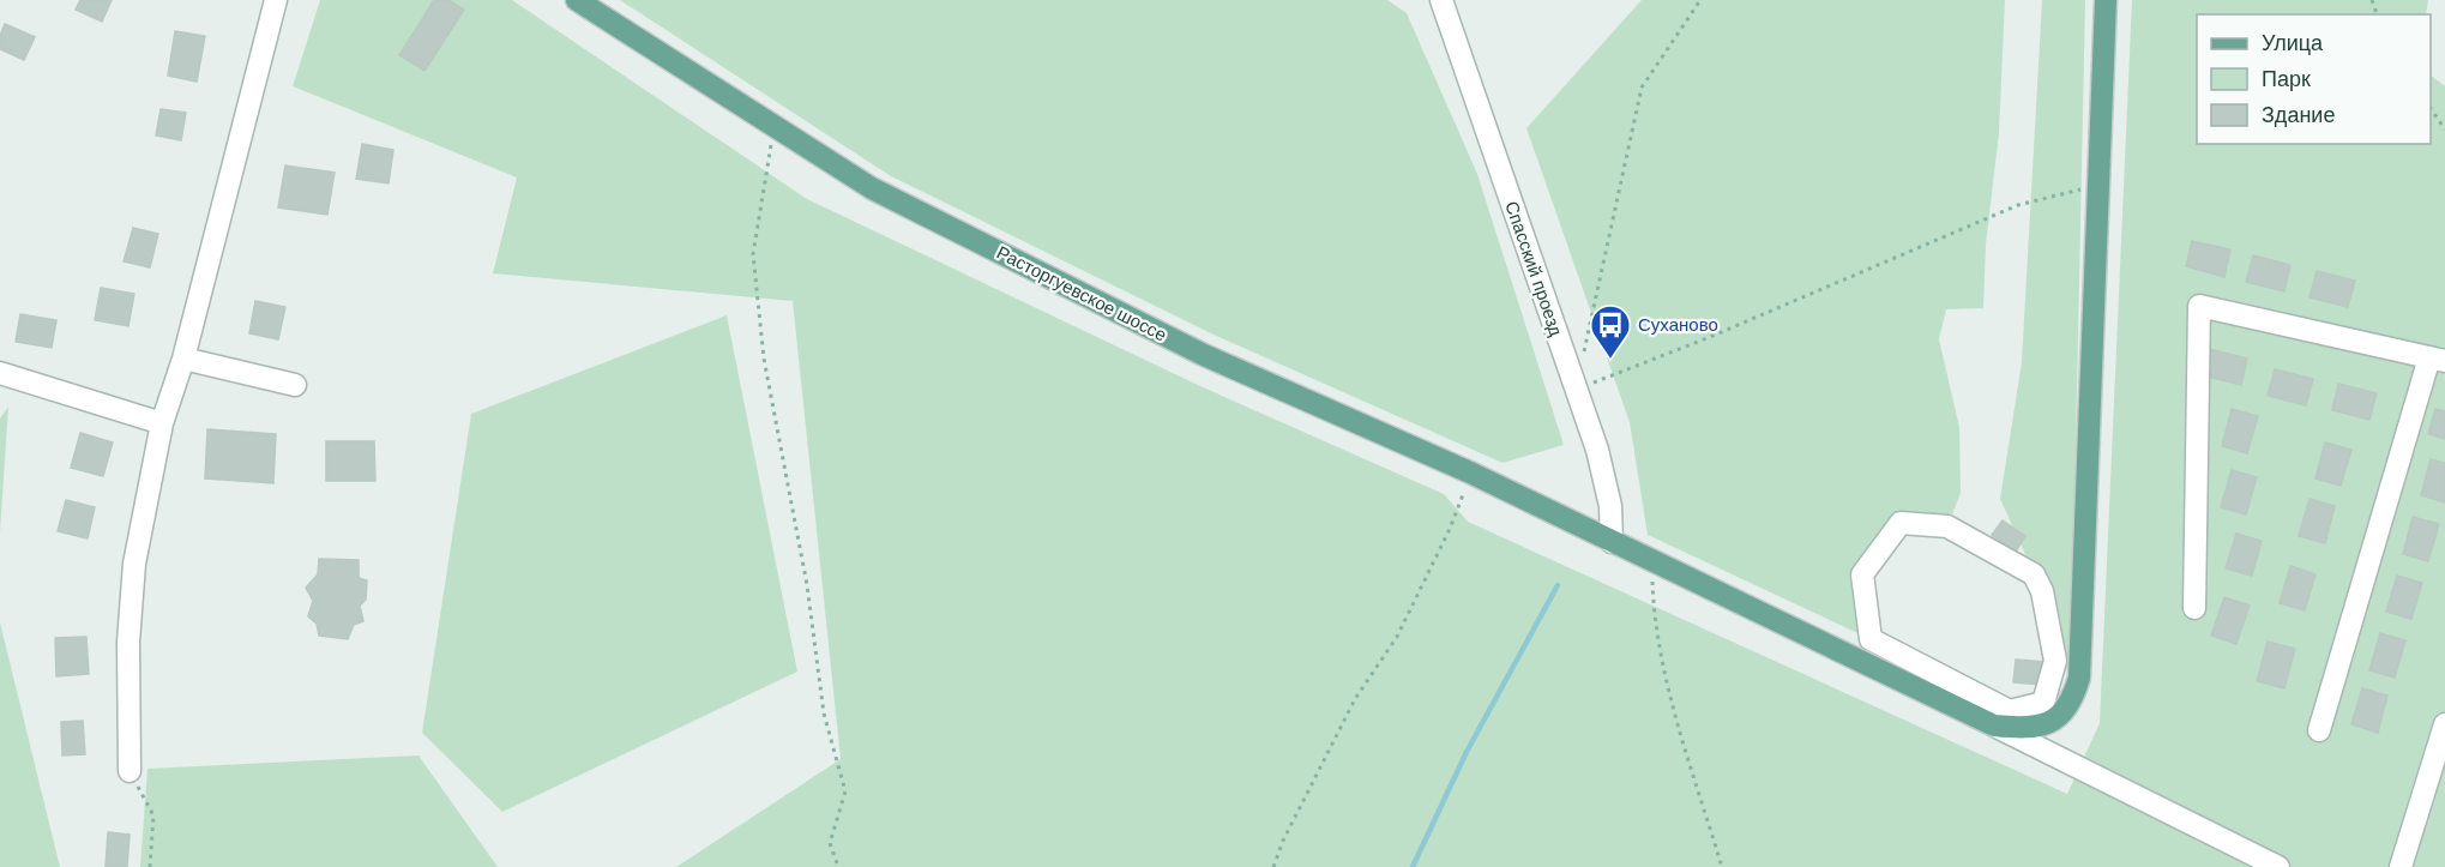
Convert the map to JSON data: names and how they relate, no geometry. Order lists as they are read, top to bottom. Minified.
{"streets":{"main road":["Расторгуевское шоссе"],"street":["Спасский проезд"]},"crossings":[["Спасский проезд","Расторгуевское шоссе"]],"places":{"bus stop":["Суханово"]},"legend":["Улица","Парк","Здание"]}
